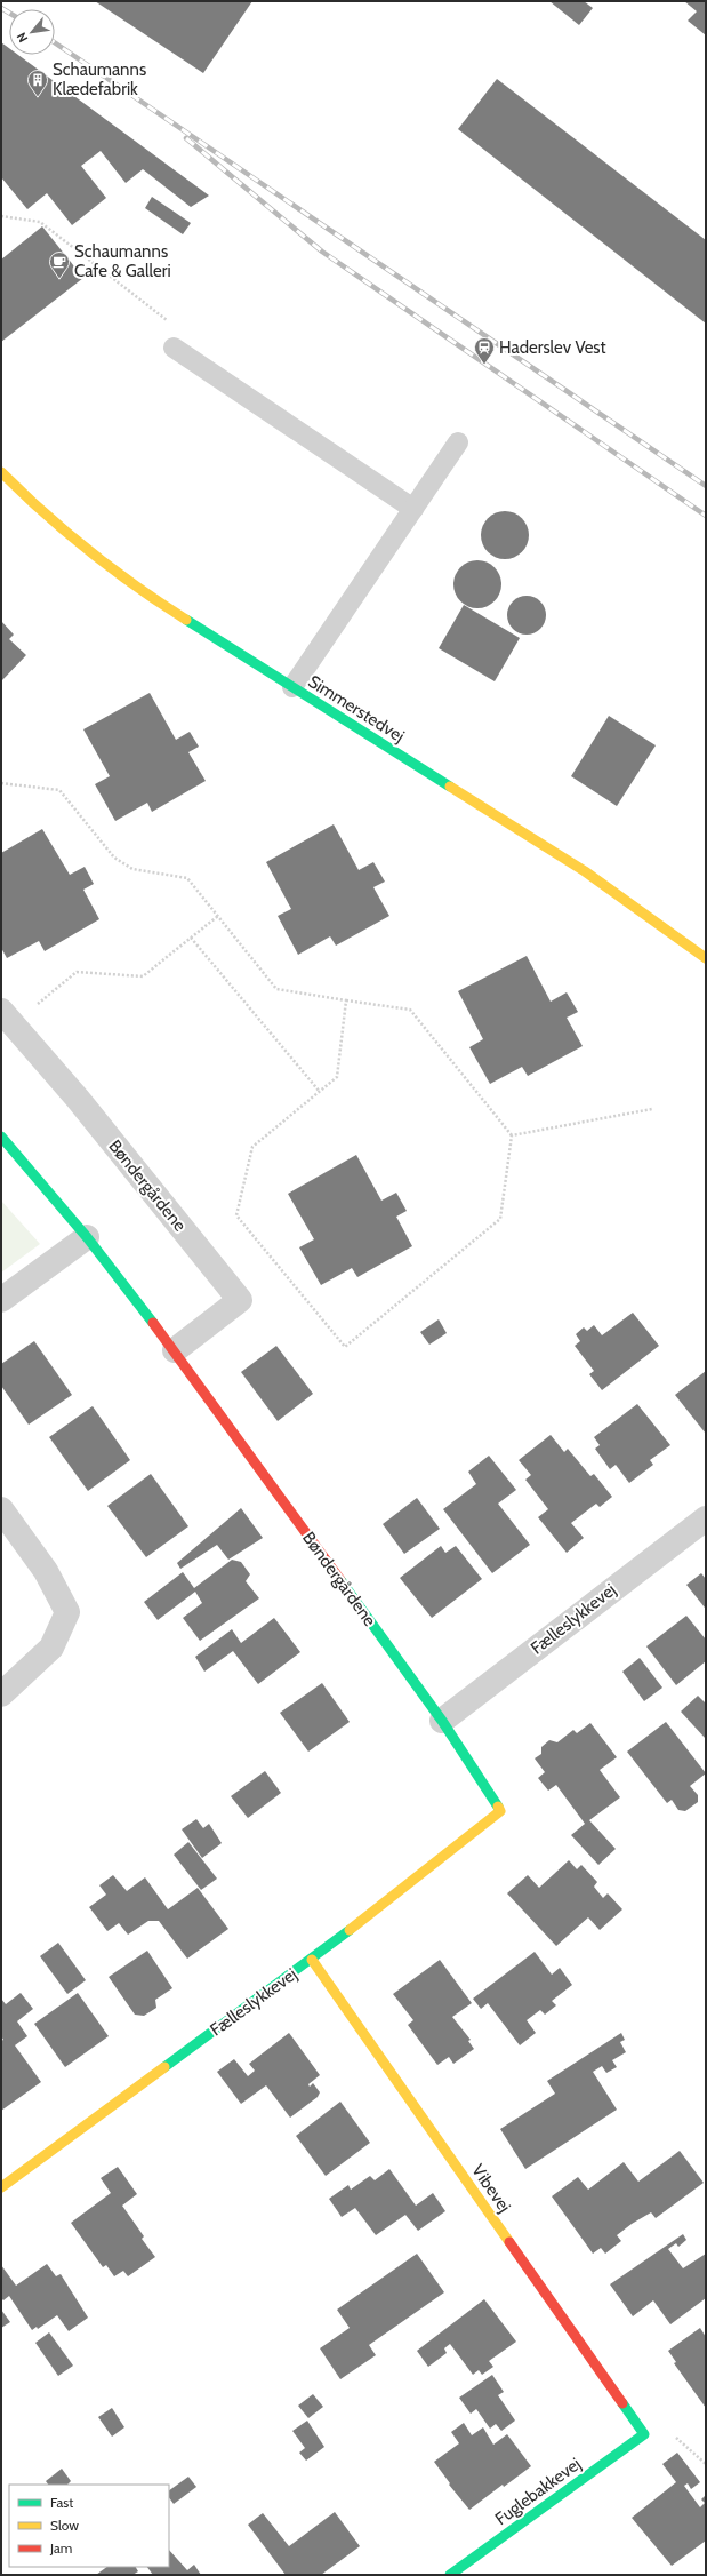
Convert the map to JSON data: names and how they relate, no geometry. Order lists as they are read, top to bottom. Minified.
{"streets":{"street":["Simmerstedvej","Bøndergårdene","Fælleslykkevej","Vibevej","Fuglebakkevej"]},"crossings":[["Bøndergårdene","Fælleslykkevej"],["Fælleslykkevej","Vibevej"],["Vibevej","Fuglebakkevej"]],"places":{"building":["Schaumanns Klædefabrik"],"cafe":["Schaumanns Cafe & Galleri"],"station":["Haderslev Vest"]},"legend":["Fast","Slow","Jam"],"north":"bottom left"}
